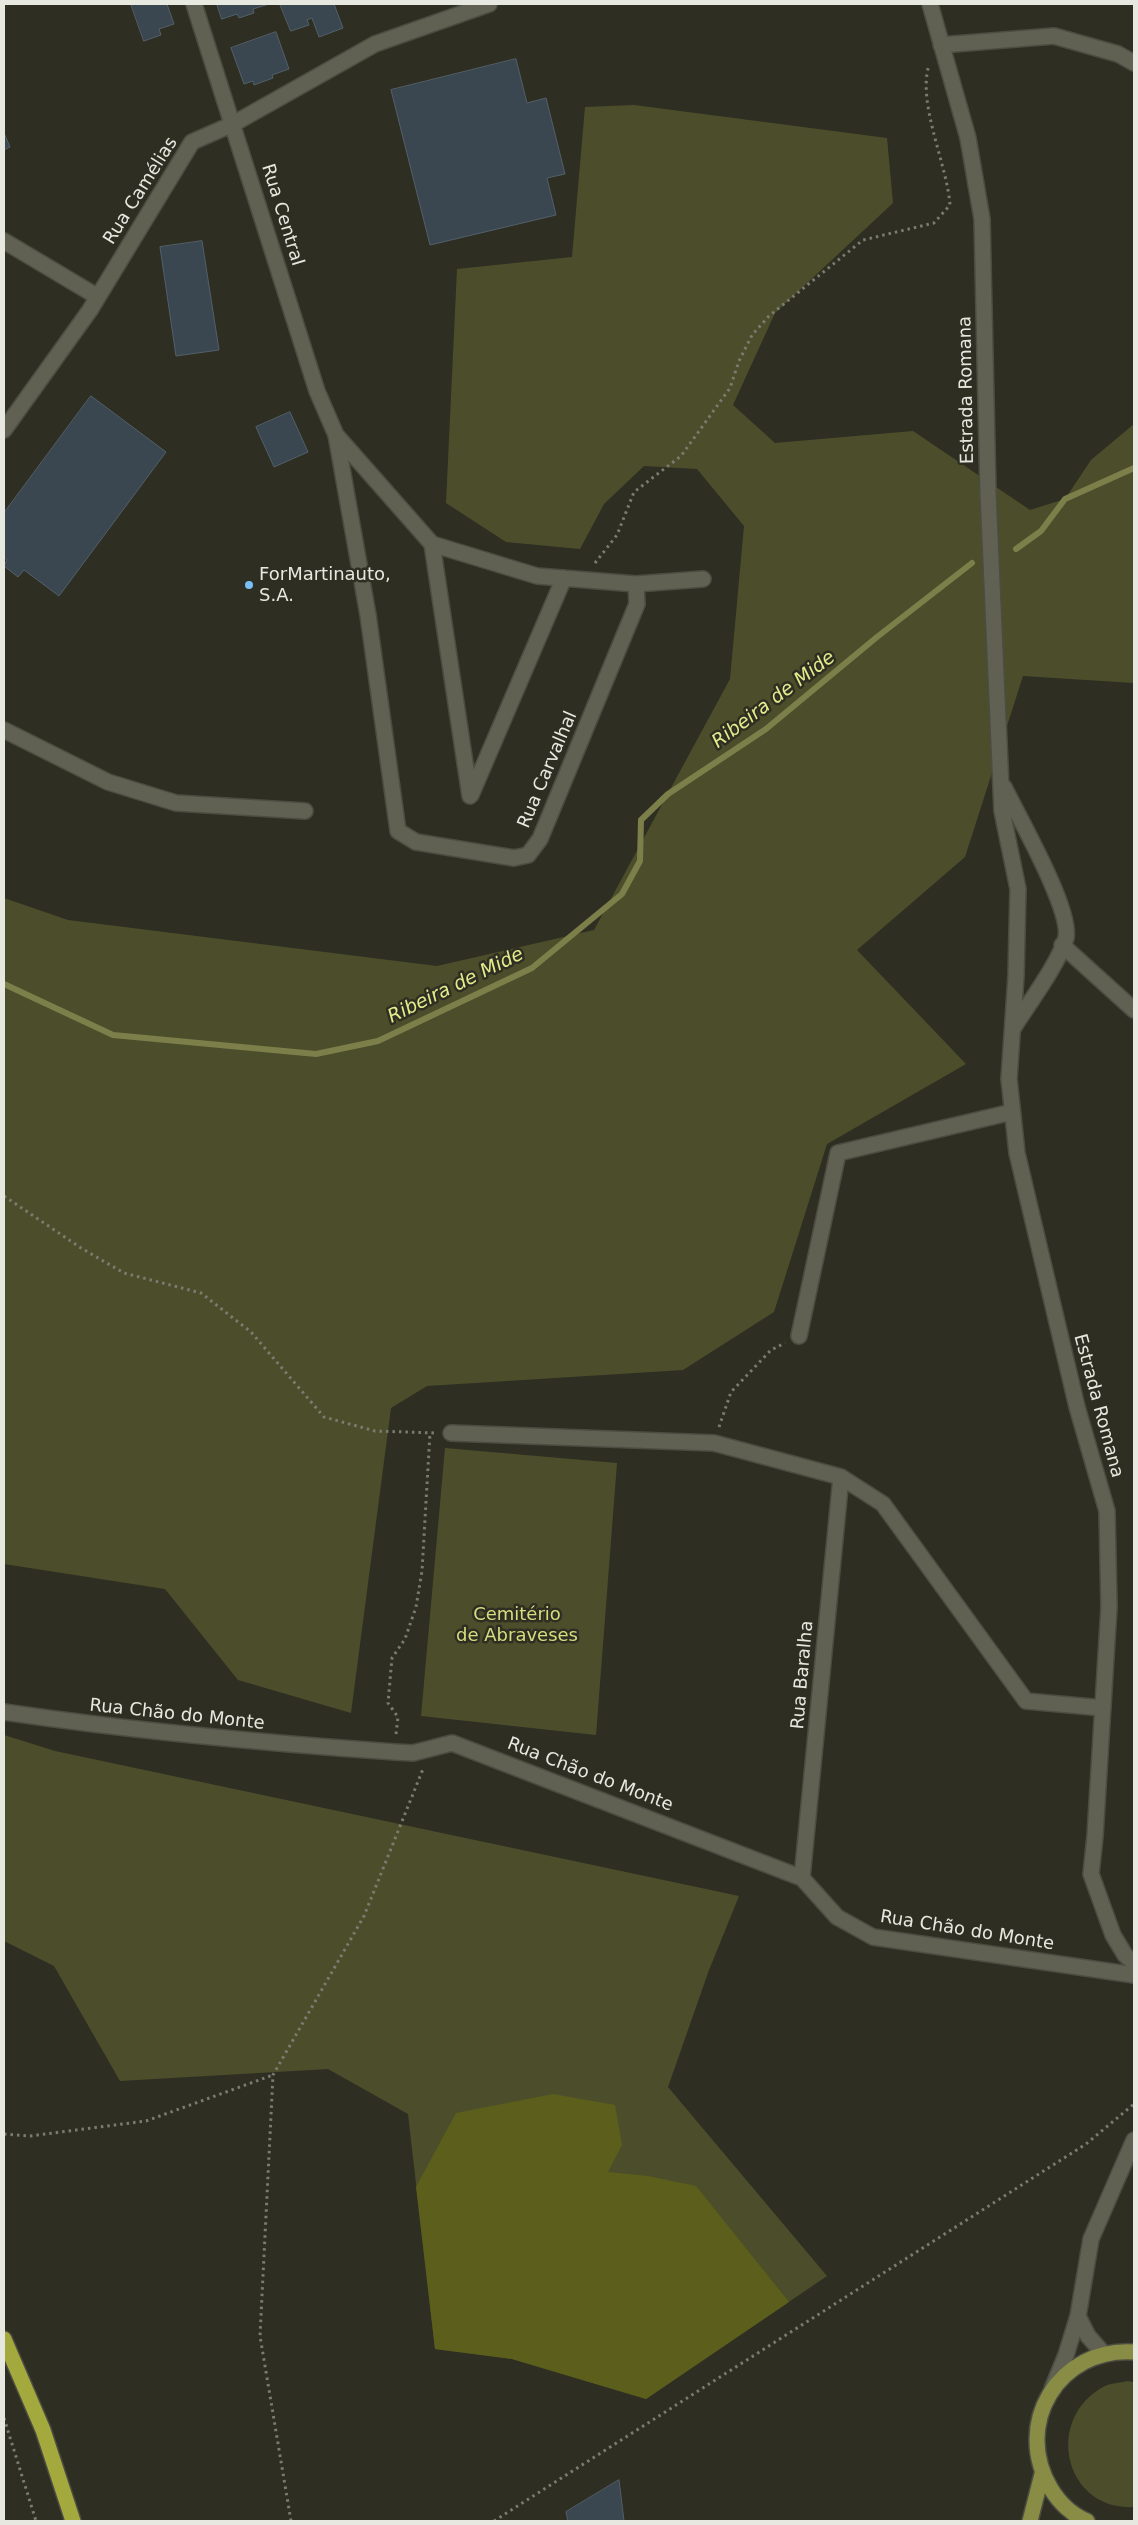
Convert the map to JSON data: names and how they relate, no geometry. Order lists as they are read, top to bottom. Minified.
{"streets":{"street":["Rua Camélias","Rua Central","Estrada Romana","Rua Carvalhal","Rua Baralha","Rua Chão do Monte"]},"crossings":[["Rua Camélias","Rua Central"],["Rua Central","Rua Carvalhal"],["Rua Baralha","Rua Chão do Monte"]],"water":["Ribeira de Mide"],"parks":["Cemitério de Abraveses"],"places":["ForMartinauto, S.A."]}
